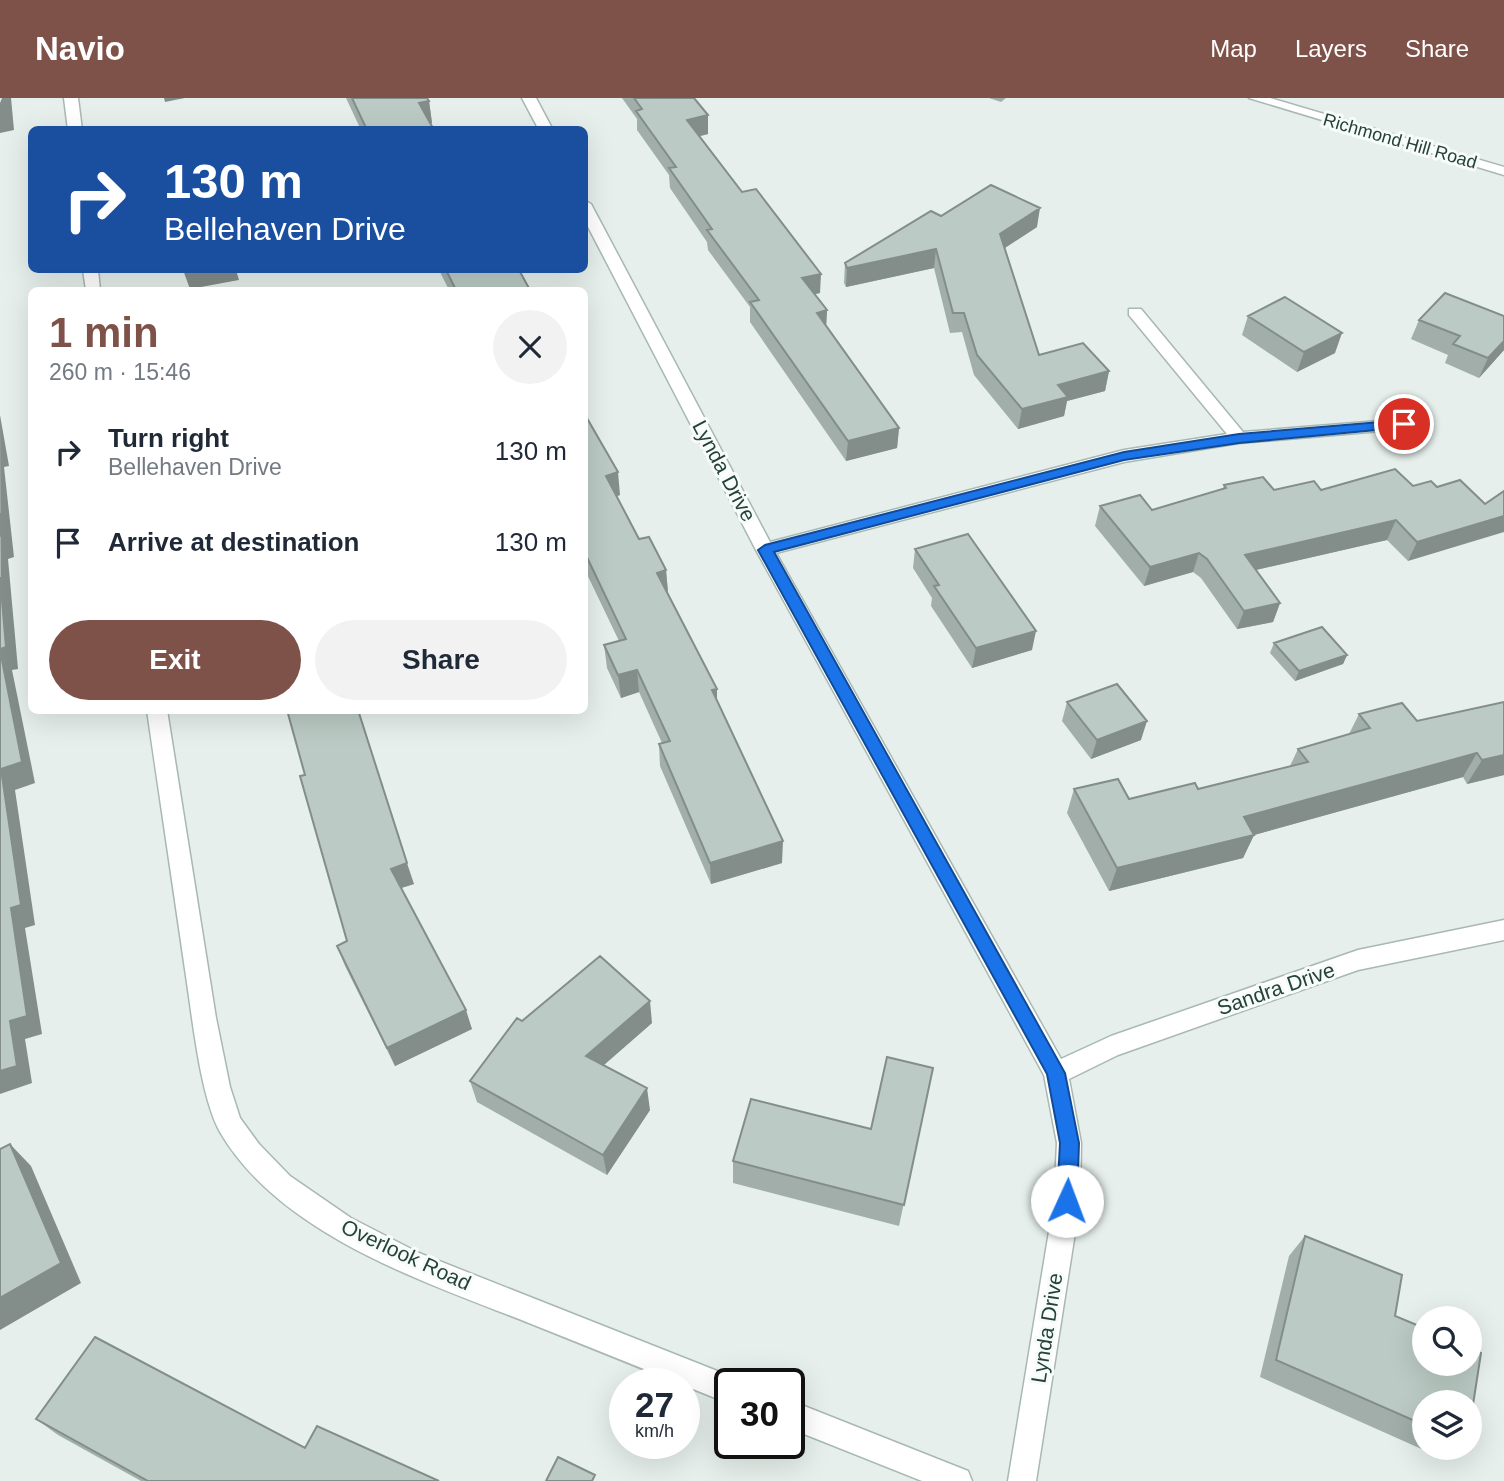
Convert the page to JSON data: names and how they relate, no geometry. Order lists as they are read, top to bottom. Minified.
{"streets":{"street":["Richmond Hill Road","Lynda Drive","Sandra Drive","Overlook Road"]},"crossings":[["Lynda Drive","Sandra Drive"]],"page":{"header":"Navio","nav":["Map","Layers","Share"],"turn":["130 m","Bellehaven Drive"],"heading":["1 min","260 m · 15:46"],"list":[{"name":"Turn right","note":"Bellehaven Drive","value":"130 m"},{"name":"Arrive at destination","value":"130 m"}],"buttons":["Exit","Share"],"speed":"27 km/h","limit":"30"}}
